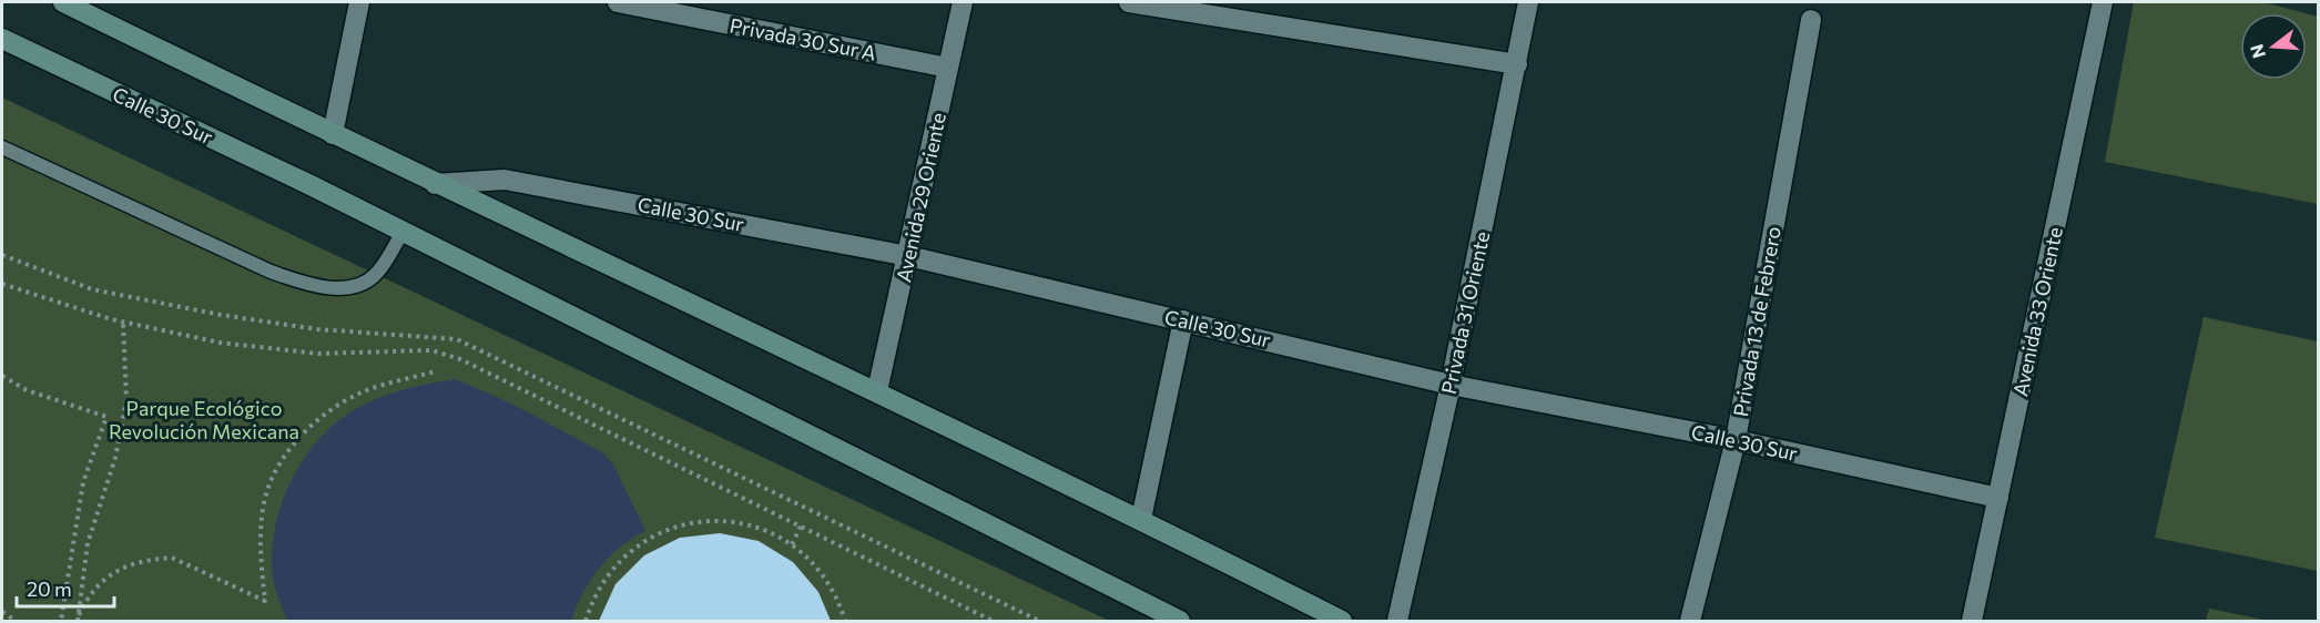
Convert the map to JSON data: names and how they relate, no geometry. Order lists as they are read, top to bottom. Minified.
{"streets":{"main road":["Calle 30 Sur"],"street":["Privada 30 Sur A","Avenida 29 Oriente","Avenida 33 Oriente","Privada 31 Oriente","Privada 13 de Febrero"]},"crossings":[["Privada 30 Sur A","Avenida 29 Oriente"],["Calle 30 Sur","Avenida 29 Oriente"],["Calle 30 Sur","Avenida 33 Oriente"],["Calle 30 Sur","Privada 31 Oriente"],["Calle 30 Sur","Privada 13 de Febrero"]],"parks":["Parque Ecológico Revolución Mexicana"],"scale_bar":"20 m","north":"left"}
